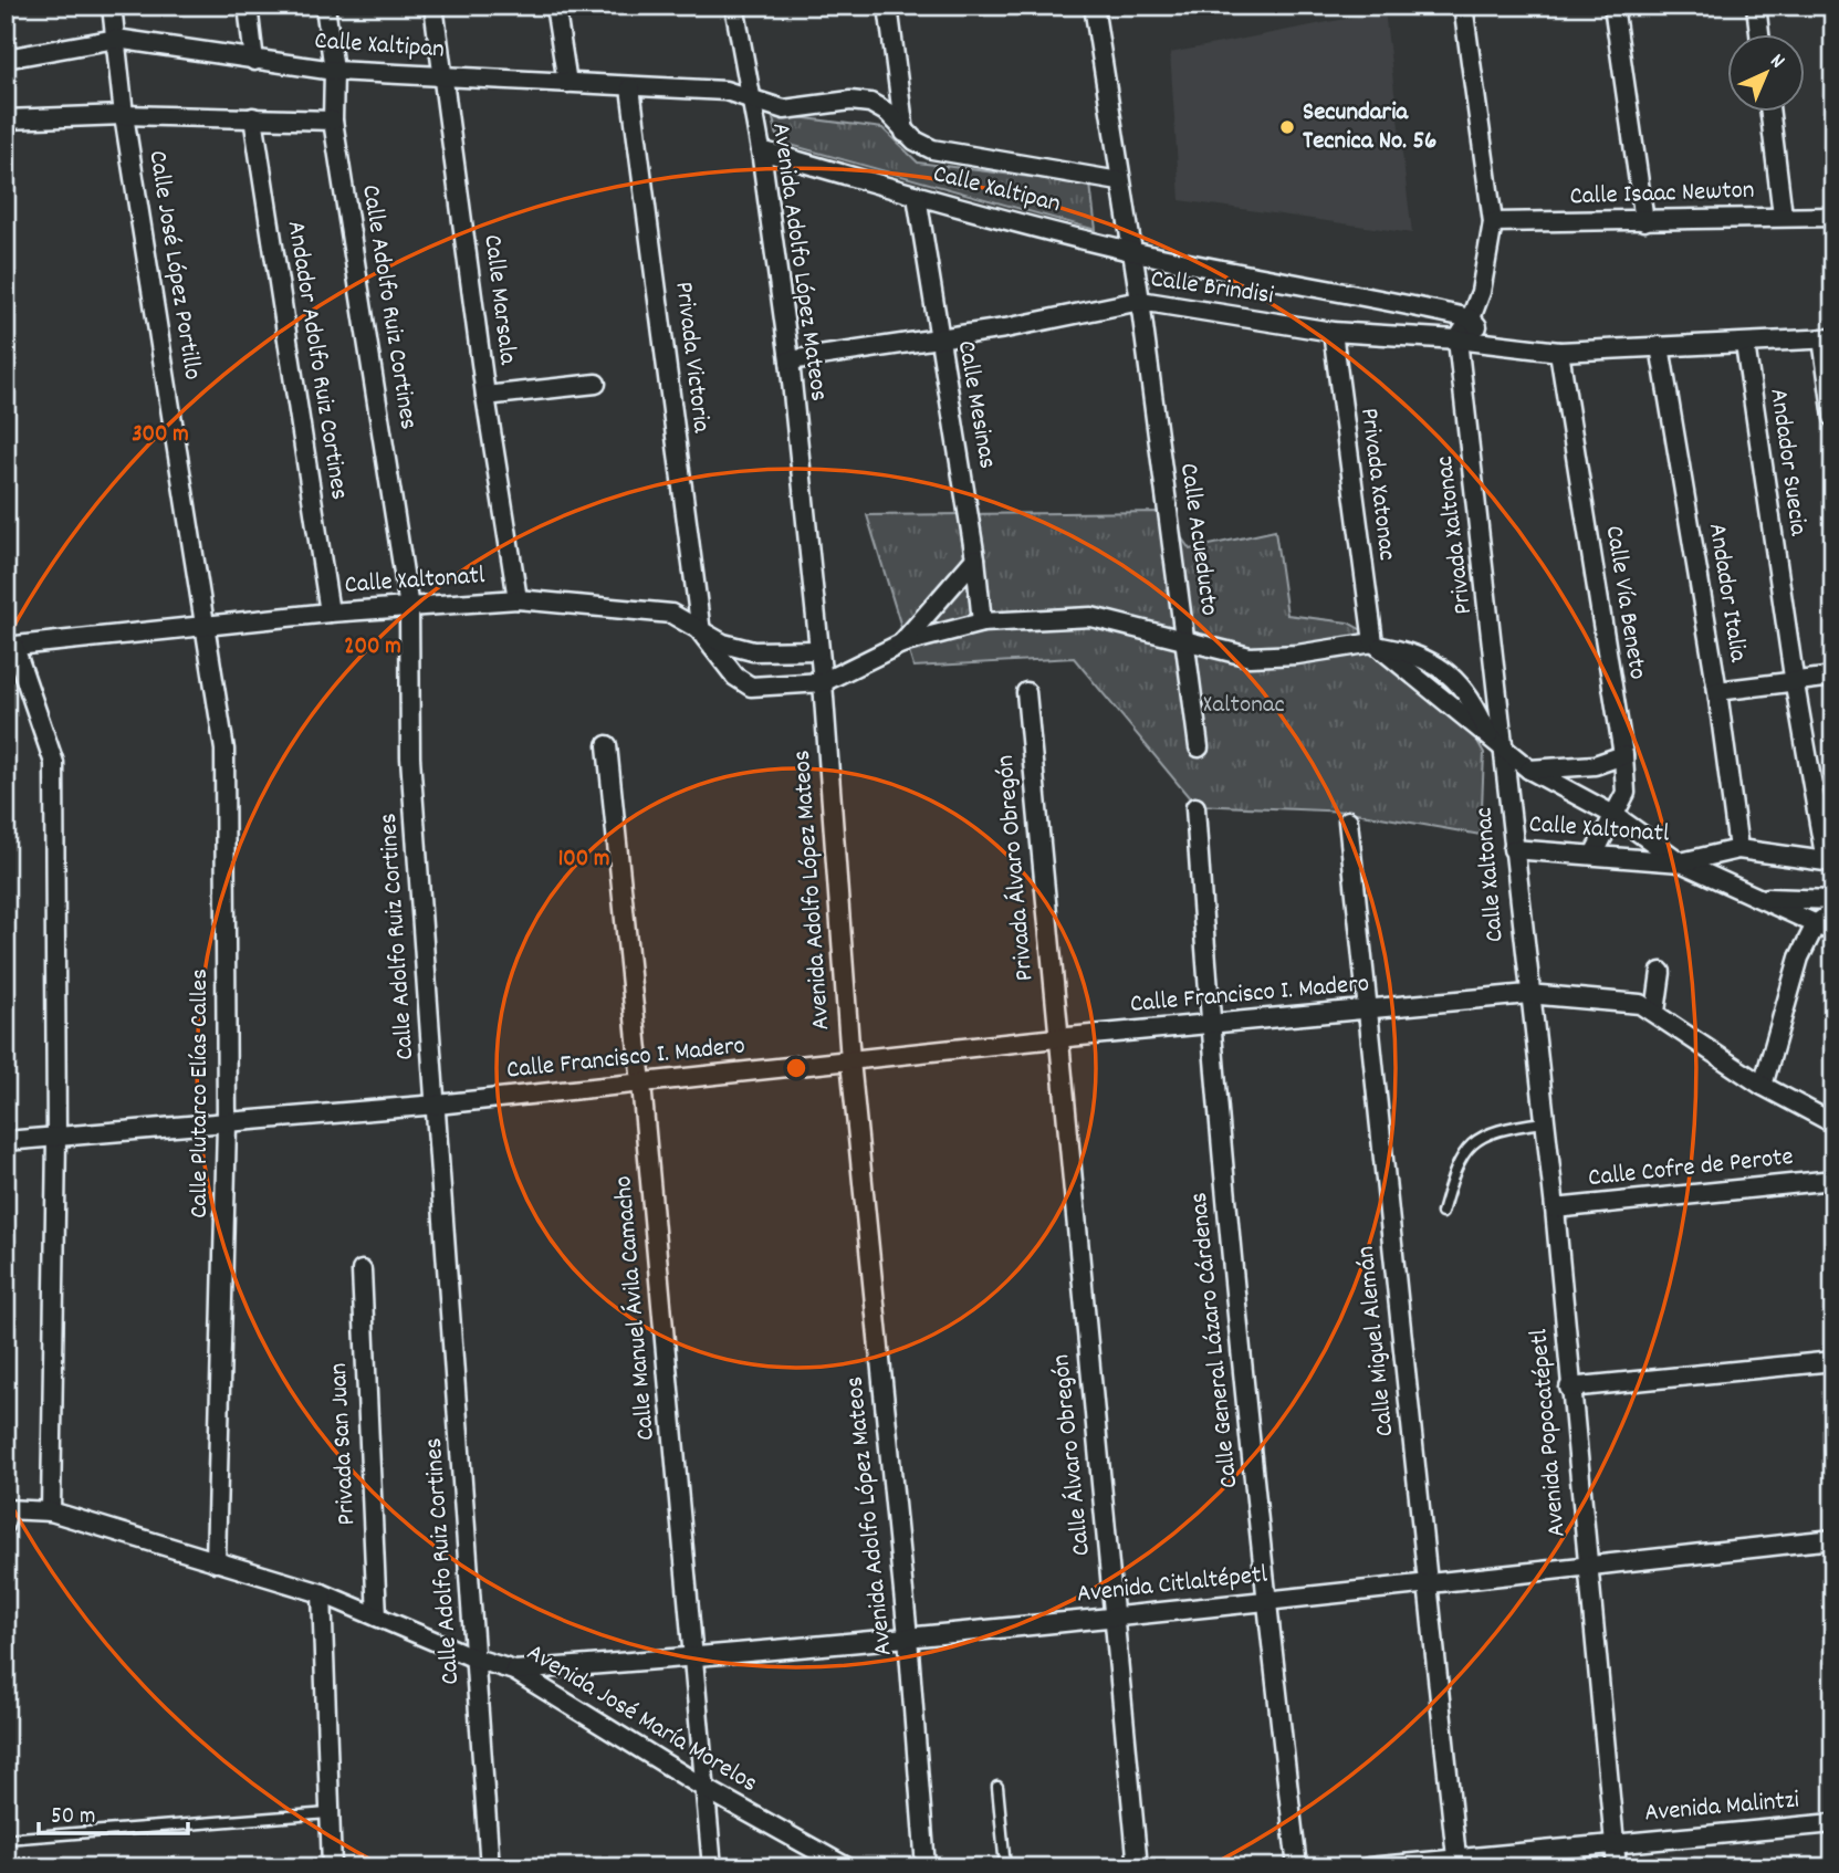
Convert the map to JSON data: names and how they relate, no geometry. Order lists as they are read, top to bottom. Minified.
{"streets":{"street":["Calle Xaltipan","Calle Isaac Newton","Avenida Adolfo López Mateos","Calle José López Portillo","Calle Brindisi","Calle Marsala","Calle Adolfo Ruiz Cortines","Privada Victoria","Andador Adolfo Ruiz Cortines","Calle Mesinas","Andador Suecia","Privada Xatonac","Privada Xaltonac","Calle Acueducto","Calle Xaltonatl","Andador Italia","Calle Vía Beneto","Privada Álvaro Obregón","Calle Xaltonac","Calle Francisco I. Madero","Calle Plutarco Elías Calles","Calle Cofre de Perote","Calle Manuel Ávila Camacho","Calle General Lázaro Cárdenas","Calle Miguel Alemán","Avenida Popocatépetl","Privada San Juan","Calle Álvaro Obregón","Avenida Citlaltépetl","Avenida José María Morelos","Avenida Malintzi"]},"crossings":[["Calle Xaltipan","Avenida Adolfo López Mateos"],["Calle Xaltipan","Calle José López Portillo"],["Calle Xaltipan","Calle Brindisi"],["Calle Xaltipan","Calle Marsala"],["Calle Xaltipan","Calle Adolfo Ruiz Cortines"],["Calle Xaltipan","Privada Victoria"],["Calle Xaltipan","Calle Mesinas"],["Calle Xaltipan","Calle Acueducto"],["Avenida Adolfo López Mateos","Calle Brindisi"],["Avenida Adolfo López Mateos","Calle Xaltonatl"],["Avenida Adolfo López Mateos","Calle Francisco I. Madero"],["Avenida Adolfo López Mateos","Avenida Citlaltépetl"],["Calle José López Portillo","Calle Xaltonatl"],["Calle José López Portillo","Calle Plutarco Elías Calles"],["Calle Brindisi","Calle Mesinas"],["Calle Brindisi","Andador Suecia"],["Calle Brindisi","Privada Xatonac"],["Calle Brindisi","Privada Xaltonac"],["Calle Brindisi","Calle Acueducto"],["Calle Brindisi","Andador Italia"],["Calle Brindisi","Calle Vía Beneto"],["Calle Marsala","Calle Xaltonatl"],["Calle Adolfo Ruiz Cortines","Calle Xaltonatl"],["Calle Adolfo Ruiz Cortines","Calle Francisco I. Madero"],["Calle Adolfo Ruiz Cortines","Avenida José María Morelos"],["Privada Victoria","Calle Xaltonatl"],["Andador Adolfo Ruiz Cortines","Calle Xaltonatl"],["Andador Suecia","Calle Xaltonatl"],["Privada Xatonac","Calle Acueducto"],["Privada Xaltonac","Calle Xaltonac"],["Calle Xaltonatl","Andador Italia"],["Calle Xaltonatl","Calle Vía Beneto"],["Calle Xaltonatl","Calle Xaltonac"],["Calle Xaltonatl","Calle Plutarco Elías Calles"],["Privada Álvaro Obregón","Calle Francisco I. Madero"],["Privada Álvaro Obregón","Calle Álvaro Obregón"],["Calle Xaltonac","Calle Francisco I. Madero"],["Calle Xaltonac","Avenida Popocatépetl"],["Calle Francisco I. Madero","Calle Plutarco Elías Calles"],["Calle Francisco I. Madero","Calle Manuel Ávila Camacho"],["Calle Francisco I. Madero","Calle General Lázaro Cárdenas"],["Calle Francisco I. Madero","Calle Miguel Alemán"],["Calle Francisco I. Madero","Avenida Popocatépetl"],["Calle Francisco I. Madero","Calle Álvaro Obregón"],["Calle Plutarco Elías Calles","Avenida José María Morelos"],["Calle Cofre de Perote","Avenida Popocatépetl"],["Calle Manuel Ávila Camacho","Avenida Citlaltépetl"],["Calle Manuel Ávila Camacho","Avenida José María Morelos"],["Calle General Lázaro Cárdenas","Avenida Citlaltépetl"],["Calle Miguel Alemán","Avenida Citlaltépetl"],["Calle Miguel Alemán","Avenida Malintzi"],["Avenida Popocatépetl","Avenida Citlaltépetl"],["Avenida Popocatépetl","Avenida Malintzi"],["Privada San Juan","Avenida José María Morelos"],["Calle Álvaro Obregón","Avenida Citlaltépetl"],["Avenida Citlaltépetl","Avenida José María Morelos"]],"parks":["Xaltonac"],"places":["Secundaria Tecnica No. 56"],"scale_bar":"50 m","north":"top right","rings":["300 m","200 m","100 m"]}
